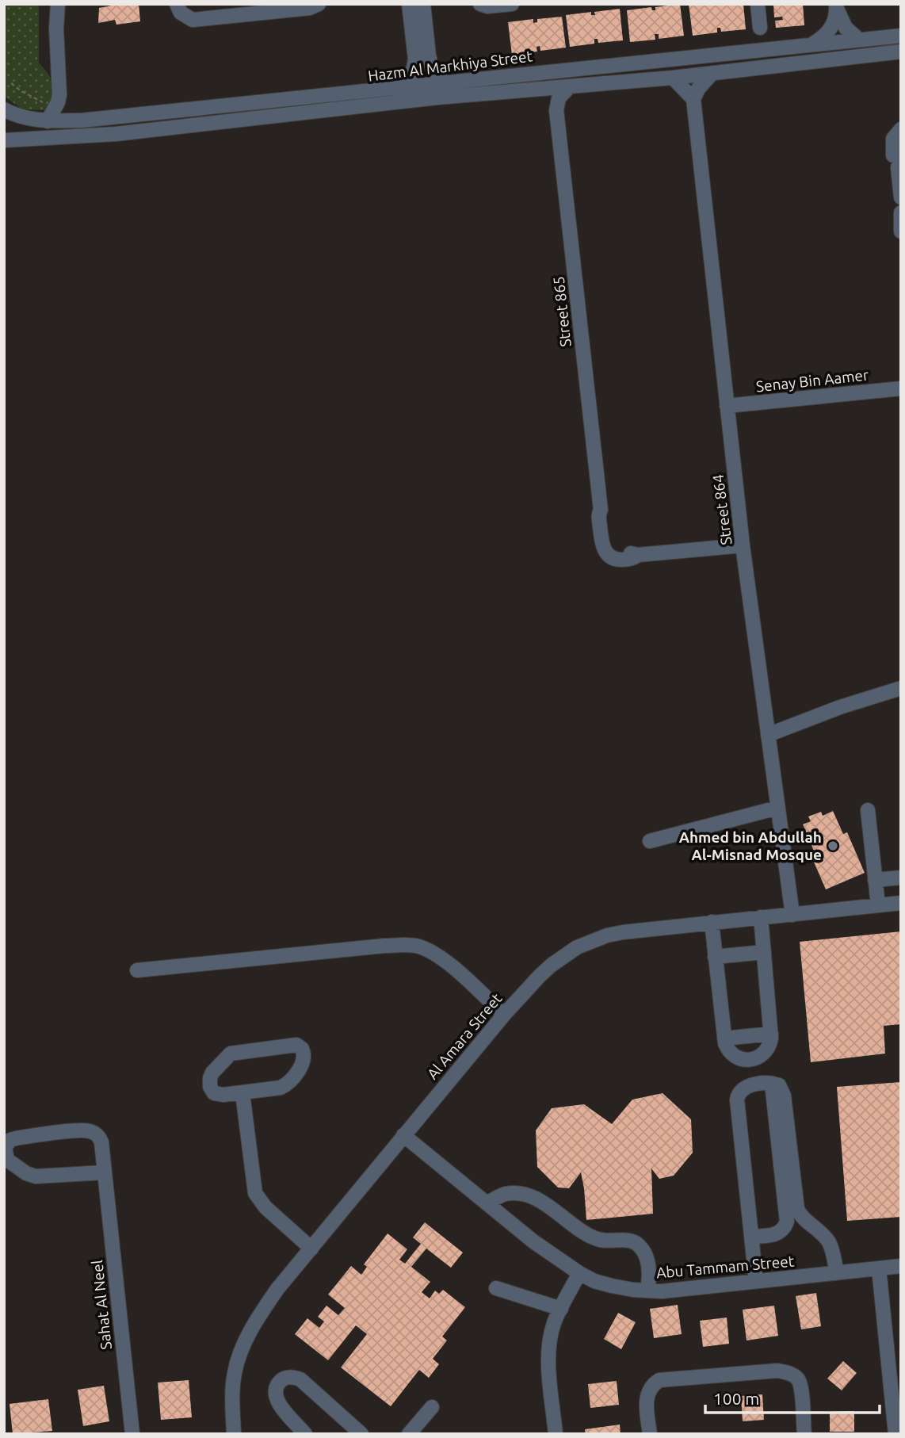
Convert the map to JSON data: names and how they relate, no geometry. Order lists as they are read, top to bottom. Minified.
{"streets":{"street":["Hazm Al Markhiya Street","Street 865","Senay Bin Aamer","Street 864","Al Amara Street","Abu Tammam Street","Sahat Al Neel"]},"crossings":[["Street 865","Street 864"],["Senay Bin Aamer","Street 864"],["Street 864","Al Amara Street"],["Al Amara Street","Abu Tammam Street"]],"places":["Ahmed bin Abdullah Al-Misnad Mosque"],"scale_bar":"100 m"}
